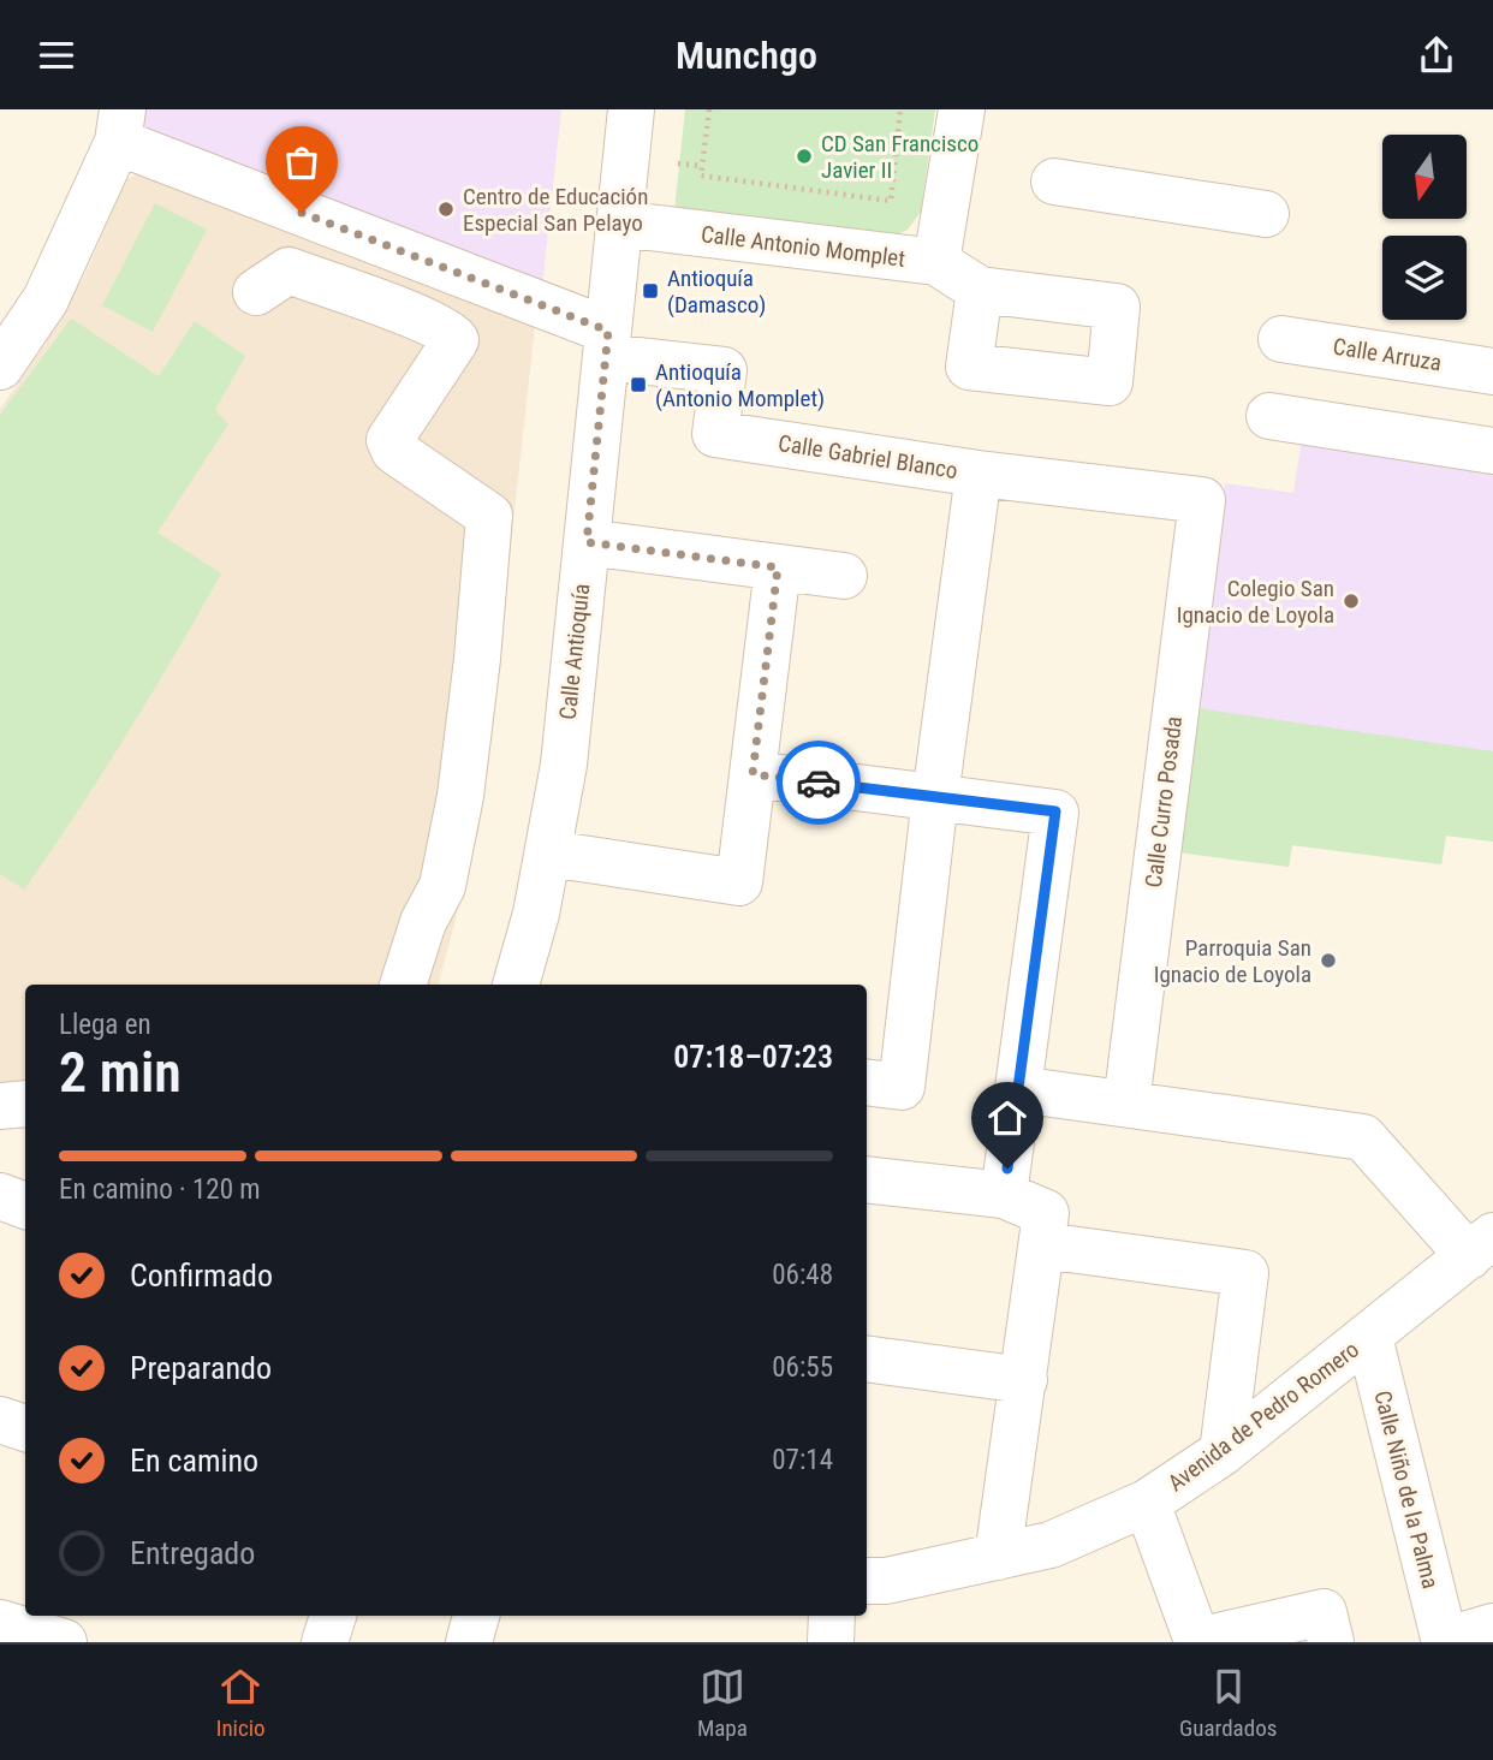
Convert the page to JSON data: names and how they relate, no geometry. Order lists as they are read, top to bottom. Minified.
{"streets":{"street":["Calle Antonio Momplet","Calle Arruza","Calle Gabriel Blanco","Calle Antioquía","Calle Curro Posada","Avenida de Pedro Romero","Calle Niño de la Palma"]},"crossings":[["Calle Antonio Momplet","Calle Antioquía"],["Calle Gabriel Blanco","Calle Antioquía"],["Calle Gabriel Blanco","Calle Curro Posada"],["Avenida de Pedro Romero","Calle Niño de la Palma"]],"places":{"other":["CD San Francisco Javier II","Centro de Educación Especial San Pelayo","Colegio San Ignacio de Loyola","Parroquia San Ignacio de Loyola"],"transit":["Antioquía (Damasco)","Antioquía (Antonio Momplet)"]},"north":"bottom","page":{"header":"Munchgo","heading":["2 min","Llega en","07:18–07:23"],"bar":"En camino · 120 m","list":[["Confirmado","06:48"],["Preparando","06:55"],["En camino","07:14"],"Entregado"],"tabs":["Inicio","Mapa","Guardados"]}}
